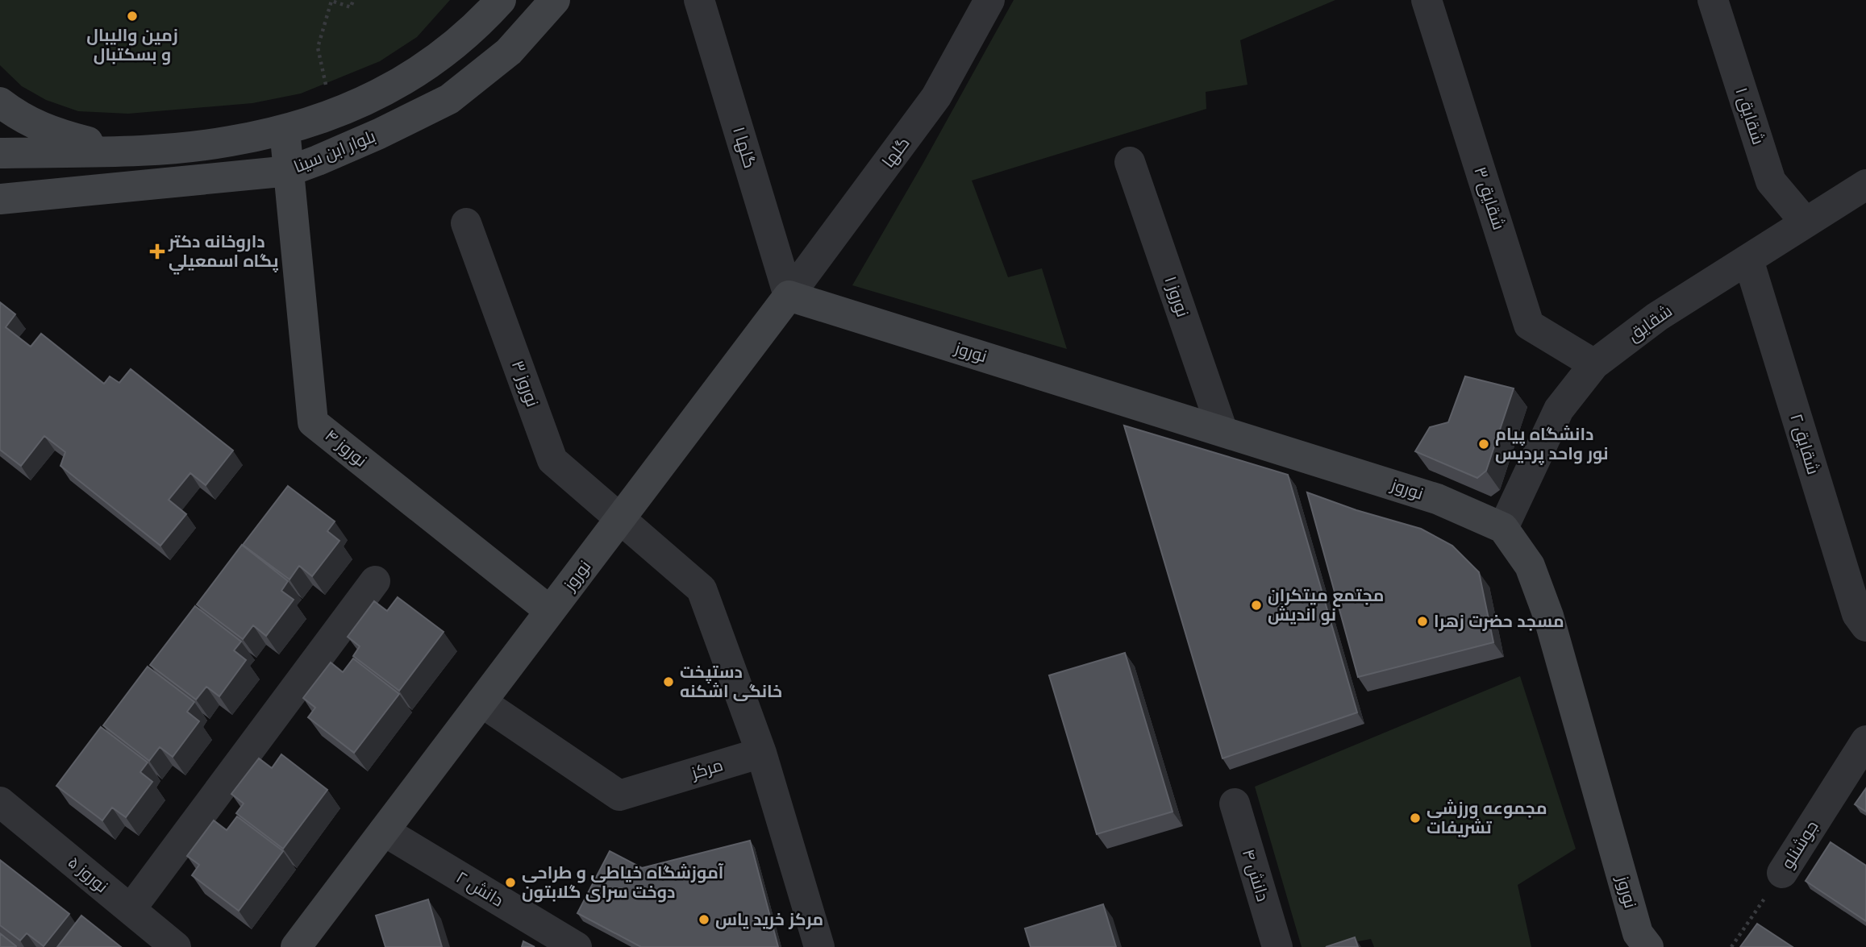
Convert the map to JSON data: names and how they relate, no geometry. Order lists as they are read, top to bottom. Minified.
{"streets":{"street":["شقایق ۱","گلها ۱","بلوار ابن سینا","گلها","شقایق ۳","نوروز ۱","شقایق","نوروز","نوروز ۳","شقایق ۲","نوروز ۴","مرکز","جوشنلو","نوروز ۵","دانش ۴","دانش ۲"]},"crossings":[["شقایق ۱","شقایق"],["گلها ۱","گلها"],["گلها ۱","نوروز"],["بلوار ابن سینا","نوروز ۴"],["گلها","نوروز"],["شقایق ۳","شقایق"],["نوروز ۱","نوروز"],["شقایق","نوروز"],["شقایق","شقایق ۲"],["نوروز","نوروز ۳"],["نوروز","نوروز ۴"],["نوروز","مرکز"],["نوروز","دانش ۲"],["نوروز ۳","مرکز"]],"places":{"other":["زمین والیبال و بسکتبال","دانشگاه پیام نور واحد پردیس","مجتمع میتکران نو اندیش","مسجد حضرت زهرا","دستپخت خانگی اشکنه","مجموعه ورزشی تشریفات","آموزشگاه خیاطی و طراحی دوخت سرای گلابتون","مرکز خرید یاس"],"health":["داروخانه دكتر پگاه اسمعيلي"]}}
